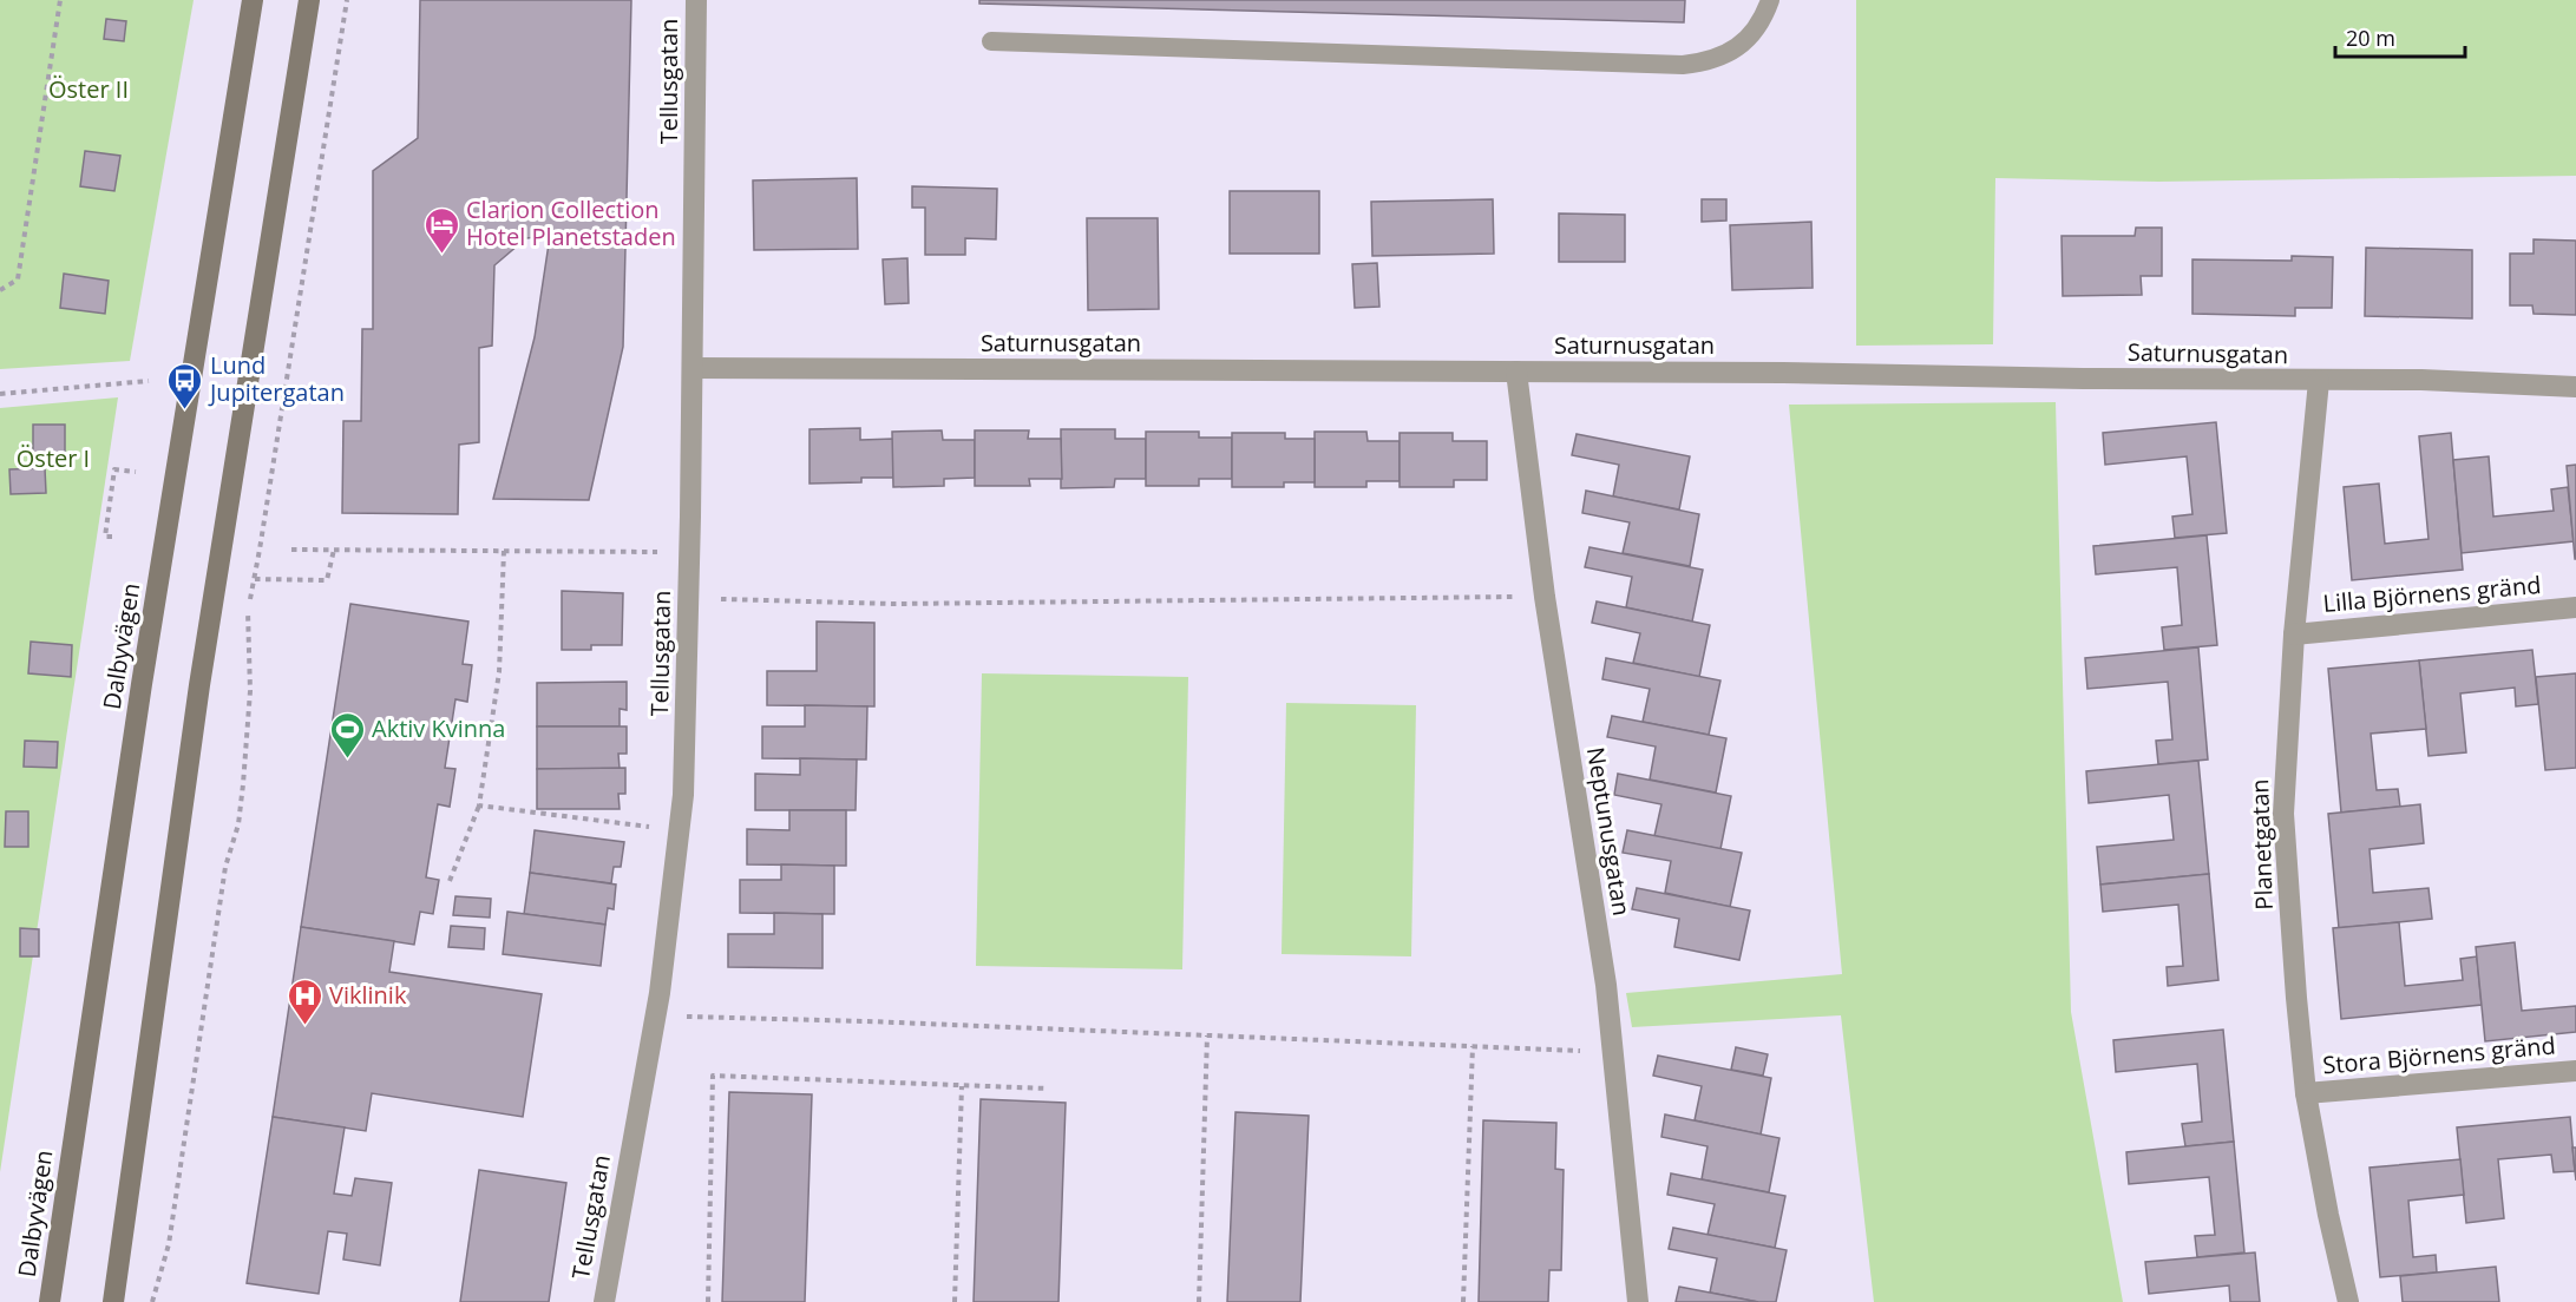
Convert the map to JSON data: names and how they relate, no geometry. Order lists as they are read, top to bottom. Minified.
{"streets":{"main road":["Dalbyvägen"],"street":["Tellusgatan","Saturnusgatan","Lilla Björnens gränd","Neptunusgatan","Planetgatan","Stora Björnens gränd"]},"crossings":[["Tellusgatan","Saturnusgatan"],["Saturnusgatan","Neptunusgatan"],["Saturnusgatan","Planetgatan"],["Lilla Björnens gränd","Planetgatan"],["Planetgatan","Stora Björnens gränd"]],"parks":["Öster II","Öster I"],"places":{"hotel":["Clarion Collection Hotel Planetstaden"],"bus stop":["Lund Jupitergatan"],"sports":["Aktiv Kvinna"],"hospital":["Viklinik"]},"scale_bar":"20 m"}
